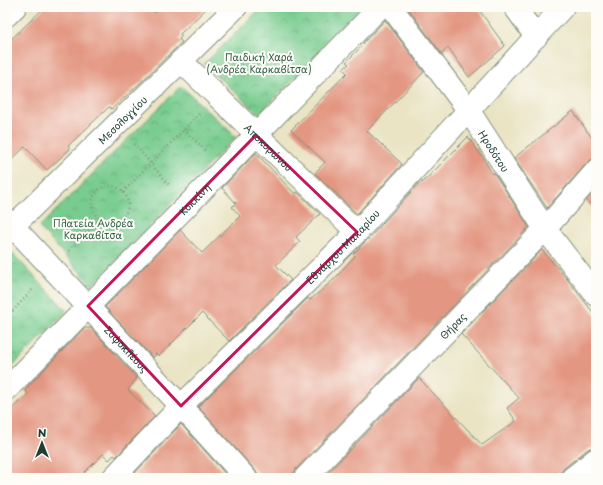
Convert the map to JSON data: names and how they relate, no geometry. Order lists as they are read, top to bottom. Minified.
{"streets":{"street":["Μεσολογγίου","Αποκορώνου","Ηροδότου","Κοκκίνη","Εθνάρχου Μακαρίου","Θήρας","Σοφοκλέους"]},"crossings":[["Μεσολογγίου","Αποκορώνου"],["Μεσολογγίου","Σοφοκλέους"],["Αποκορώνου","Κοκκίνη"],["Αποκορώνου","Εθνάρχου Μακαρίου"],["Ηροδότου","Εθνάρχου Μακαρίου"],["Ηροδότου","Θήρας"],["Κοκκίνη","Σοφοκλέους"],["Εθνάρχου Μακαρίου","Σοφοκλέους"]],"parks":["Παιδική Χαρά (Ανδρέα Καρκαβίτσα)","Πλατεία Ανδρέα Καρκαβίτσα"],"north":"top"}
